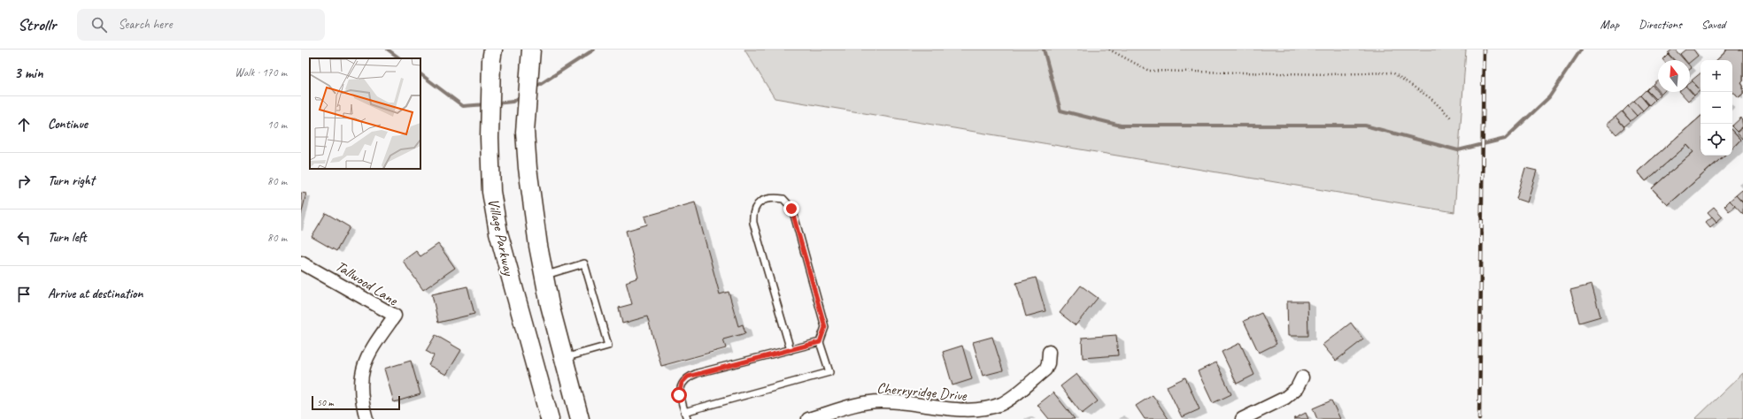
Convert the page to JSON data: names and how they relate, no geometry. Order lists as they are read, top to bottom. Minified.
{"streets":{"main road":["Village Parkway"],"street":["Tallwood Lane","Cherryridge Drive"]},"scale_bar":"50 m","north":"top","page":{"header":"Strollr","search":"Search here","nav":["Map","Directions","Saved"],"heading":["3 min","Walk · 170 m"],"map_buttons":["+","−"],"list":[["Continue","10 m"],["Turn right","80 m"],["Turn left","80 m"],"Arrive at destination"],"scale":"50 m"}}
